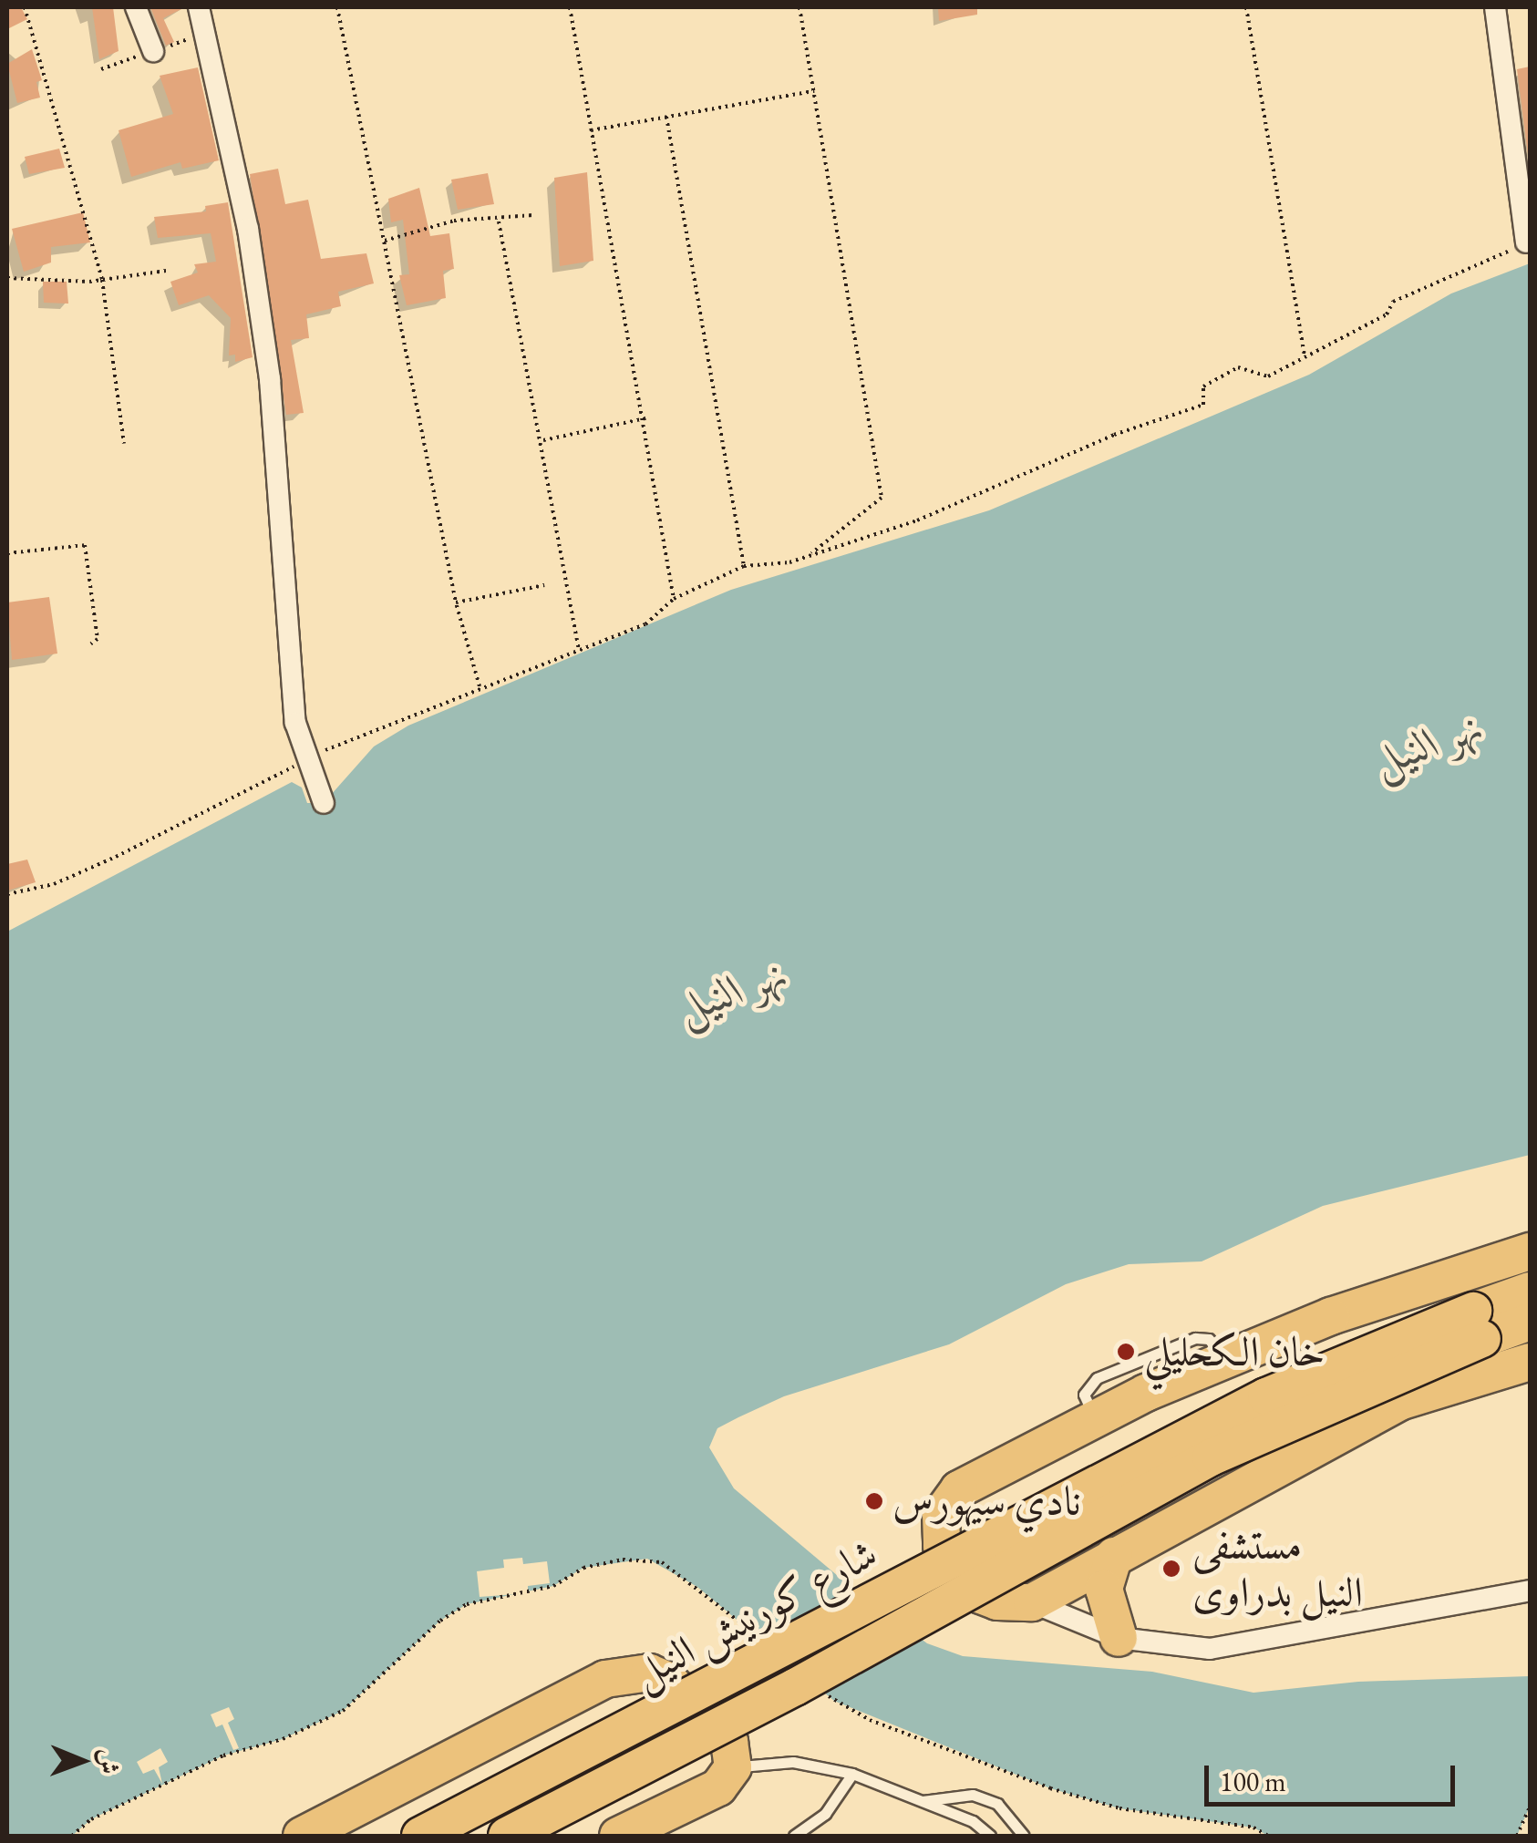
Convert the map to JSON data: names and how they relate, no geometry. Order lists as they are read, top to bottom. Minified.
{"streets":{"highway":["شارع كورنيش النيل"]},"water":["نهر النيل"],"places":["خان الكحليلي","نادي سيهورس","مستشفى النيل بدراوى"],"scale_bar":"100 m","north":"right"}
